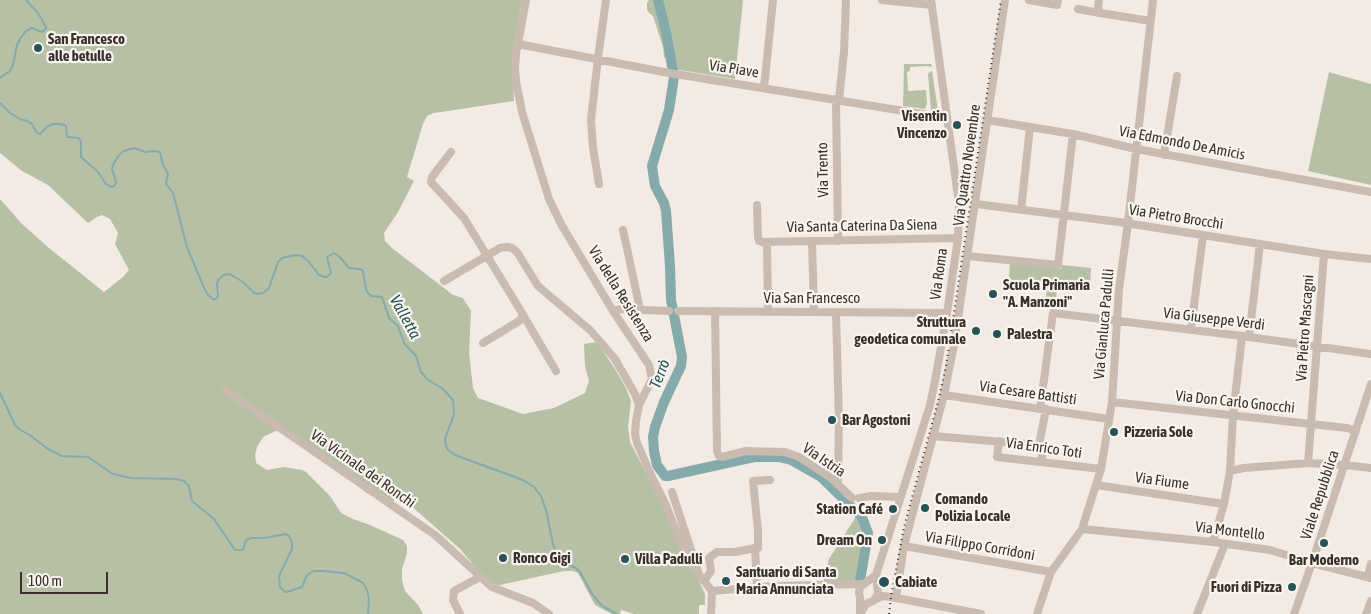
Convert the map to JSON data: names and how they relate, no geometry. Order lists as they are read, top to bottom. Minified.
{"streets":{"street":["Via Piave","Via Edmondo De Amicis","Via Quattro Novembre","Via Trento","Via Pietro Brocchi","Via Santa Caterina Da Siena","Via Roma","Via della Resistenza","Via San Francesco","Via Giuseppe Verdi","Via Gianluca Padulli","Via Pietro Mascagni","Via Cesare Battisti","Via Don Carlo Gnocchi","Via Enrico Toti","Via Istria","Via Vicinale dei Ronchi","Via Fiume","Viale Repubblica","Via Montello","Via Filippo Corridoni"]},"crossings":[["Via Piave","Via Trento"],["Via Piave","Via Roma"],["Via Piave","Via della Resistenza"],["Via Edmondo De Amicis","Via Quattro Novembre"],["Via Edmondo De Amicis","Via Gianluca Padulli"],["Via Quattro Novembre","Via Pietro Brocchi"],["Via Quattro Novembre","Via Cesare Battisti"],["Via Quattro Novembre","Via Filippo Corridoni"],["Via Trento","Via Santa Caterina Da Siena"],["Via Pietro Brocchi","Via Gianluca Padulli"],["Via Pietro Brocchi","Via Pietro Mascagni"],["Via Santa Caterina Da Siena","Via Roma"],["Via Roma","Via San Francesco"],["Via Roma","Via Istria"],["Via San Francesco","Via Istria"],["Via Giuseppe Verdi","Via Gianluca Padulli"],["Via Giuseppe Verdi","Via Pietro Mascagni"],["Via Giuseppe Verdi","Via Cesare Battisti"],["Via Gianluca Padulli","Via Cesare Battisti"],["Via Gianluca Padulli","Via Don Carlo Gnocchi"],["Via Gianluca Padulli","Via Enrico Toti"],["Via Gianluca Padulli","Via Fiume"],["Via Gianluca Padulli","Via Montello"],["Via Gianluca Padulli","Via Filippo Corridoni"],["Via Pietro Mascagni","Via Don Carlo Gnocchi"],["Via Don Carlo Gnocchi","Viale Repubblica"],["Viale Repubblica","Via Montello"]],"water":["Valletta","Terrò"],"places":["San Francesco alle betulle","Visentin Vincenzo","Scuola Primaria \"A. Manzoni\"","Struttura geodetica comunale","Palestra","Bar Agostoni","Pizzeria Sole","Comando Polizia Locale","Station Café","Dream On","Bar Moderno","Ronco Gigi","Villa Padulli","Santuario di Santa Maria Annunciata","Cabiate","Fuori di Pizza"],"scale_bar":"100 m"}
